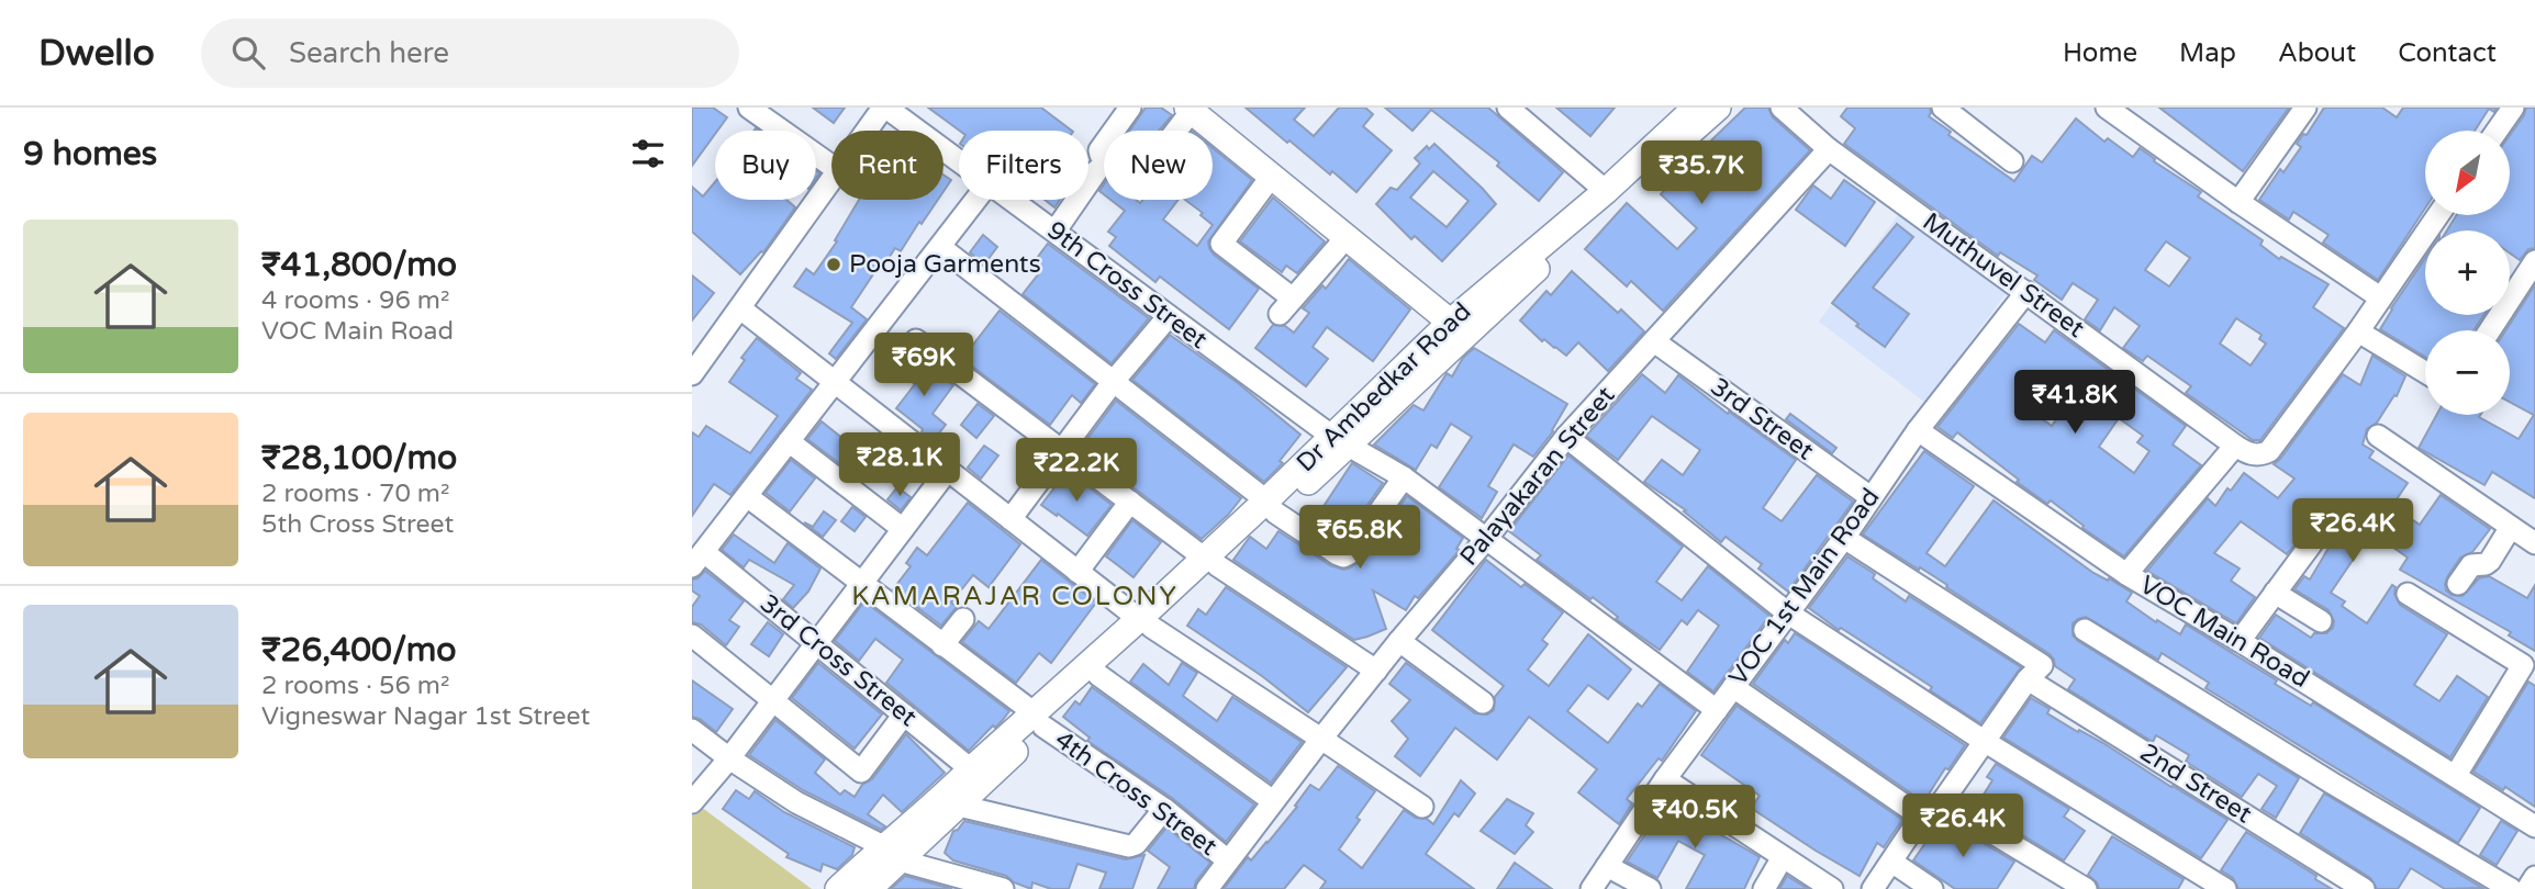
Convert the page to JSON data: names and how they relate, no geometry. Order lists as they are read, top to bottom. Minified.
{"streets":{"main road":["Dr Ambedkar Road"],"street":["Muthuvel Street","9th Cross Street","3rd Street","Palayakaran Street","VOC 1st Main Road","VOC Main Road","3rd Cross Street","2nd Street","4th Cross Street"]},"crossings":[["Muthuvel Street","Palayakaran Street"],["Muthuvel Street","VOC 1st Main Road"],["9th Cross Street","Dr Ambedkar Road"],["9th Cross Street","Palayakaran Street"],["9th Cross Street","VOC 1st Main Road"],["Dr Ambedkar Road","3rd Cross Street"],["Dr Ambedkar Road","4th Cross Street"],["3rd Street","Palayakaran Street"],["3rd Street","VOC 1st Main Road"],["Palayakaran Street","4th Cross Street"],["VOC 1st Main Road","VOC Main Road"]],"districts":["KAMARAJAR COLONY"],"places":["Pooja Garments"],"north":"bottom left","page":{"header":"Dwello","search":"Search here","nav":["Home","Map","About","Contact"],"heading":"9 homes","map_buttons":["+","−"],"chip":["Buy","Rent","Filters","New"],"price":["₹35.7K","₹69K","₹41.8K","₹28.1K","₹22.2K","₹26.4K","₹65.8K","₹40.5K","₹26.4K"],"list":[{"name":"₹41,800/mo","note":"4 rooms · 96 m² · VOC Main Road"},{"name":"₹28,100/mo","note":"2 rooms · 70 m² · 5th Cross Street"},{"name":"₹26,400/mo","note":"2 rooms · 56 m² · Vigneswar Nagar 1st Street"}]}}
